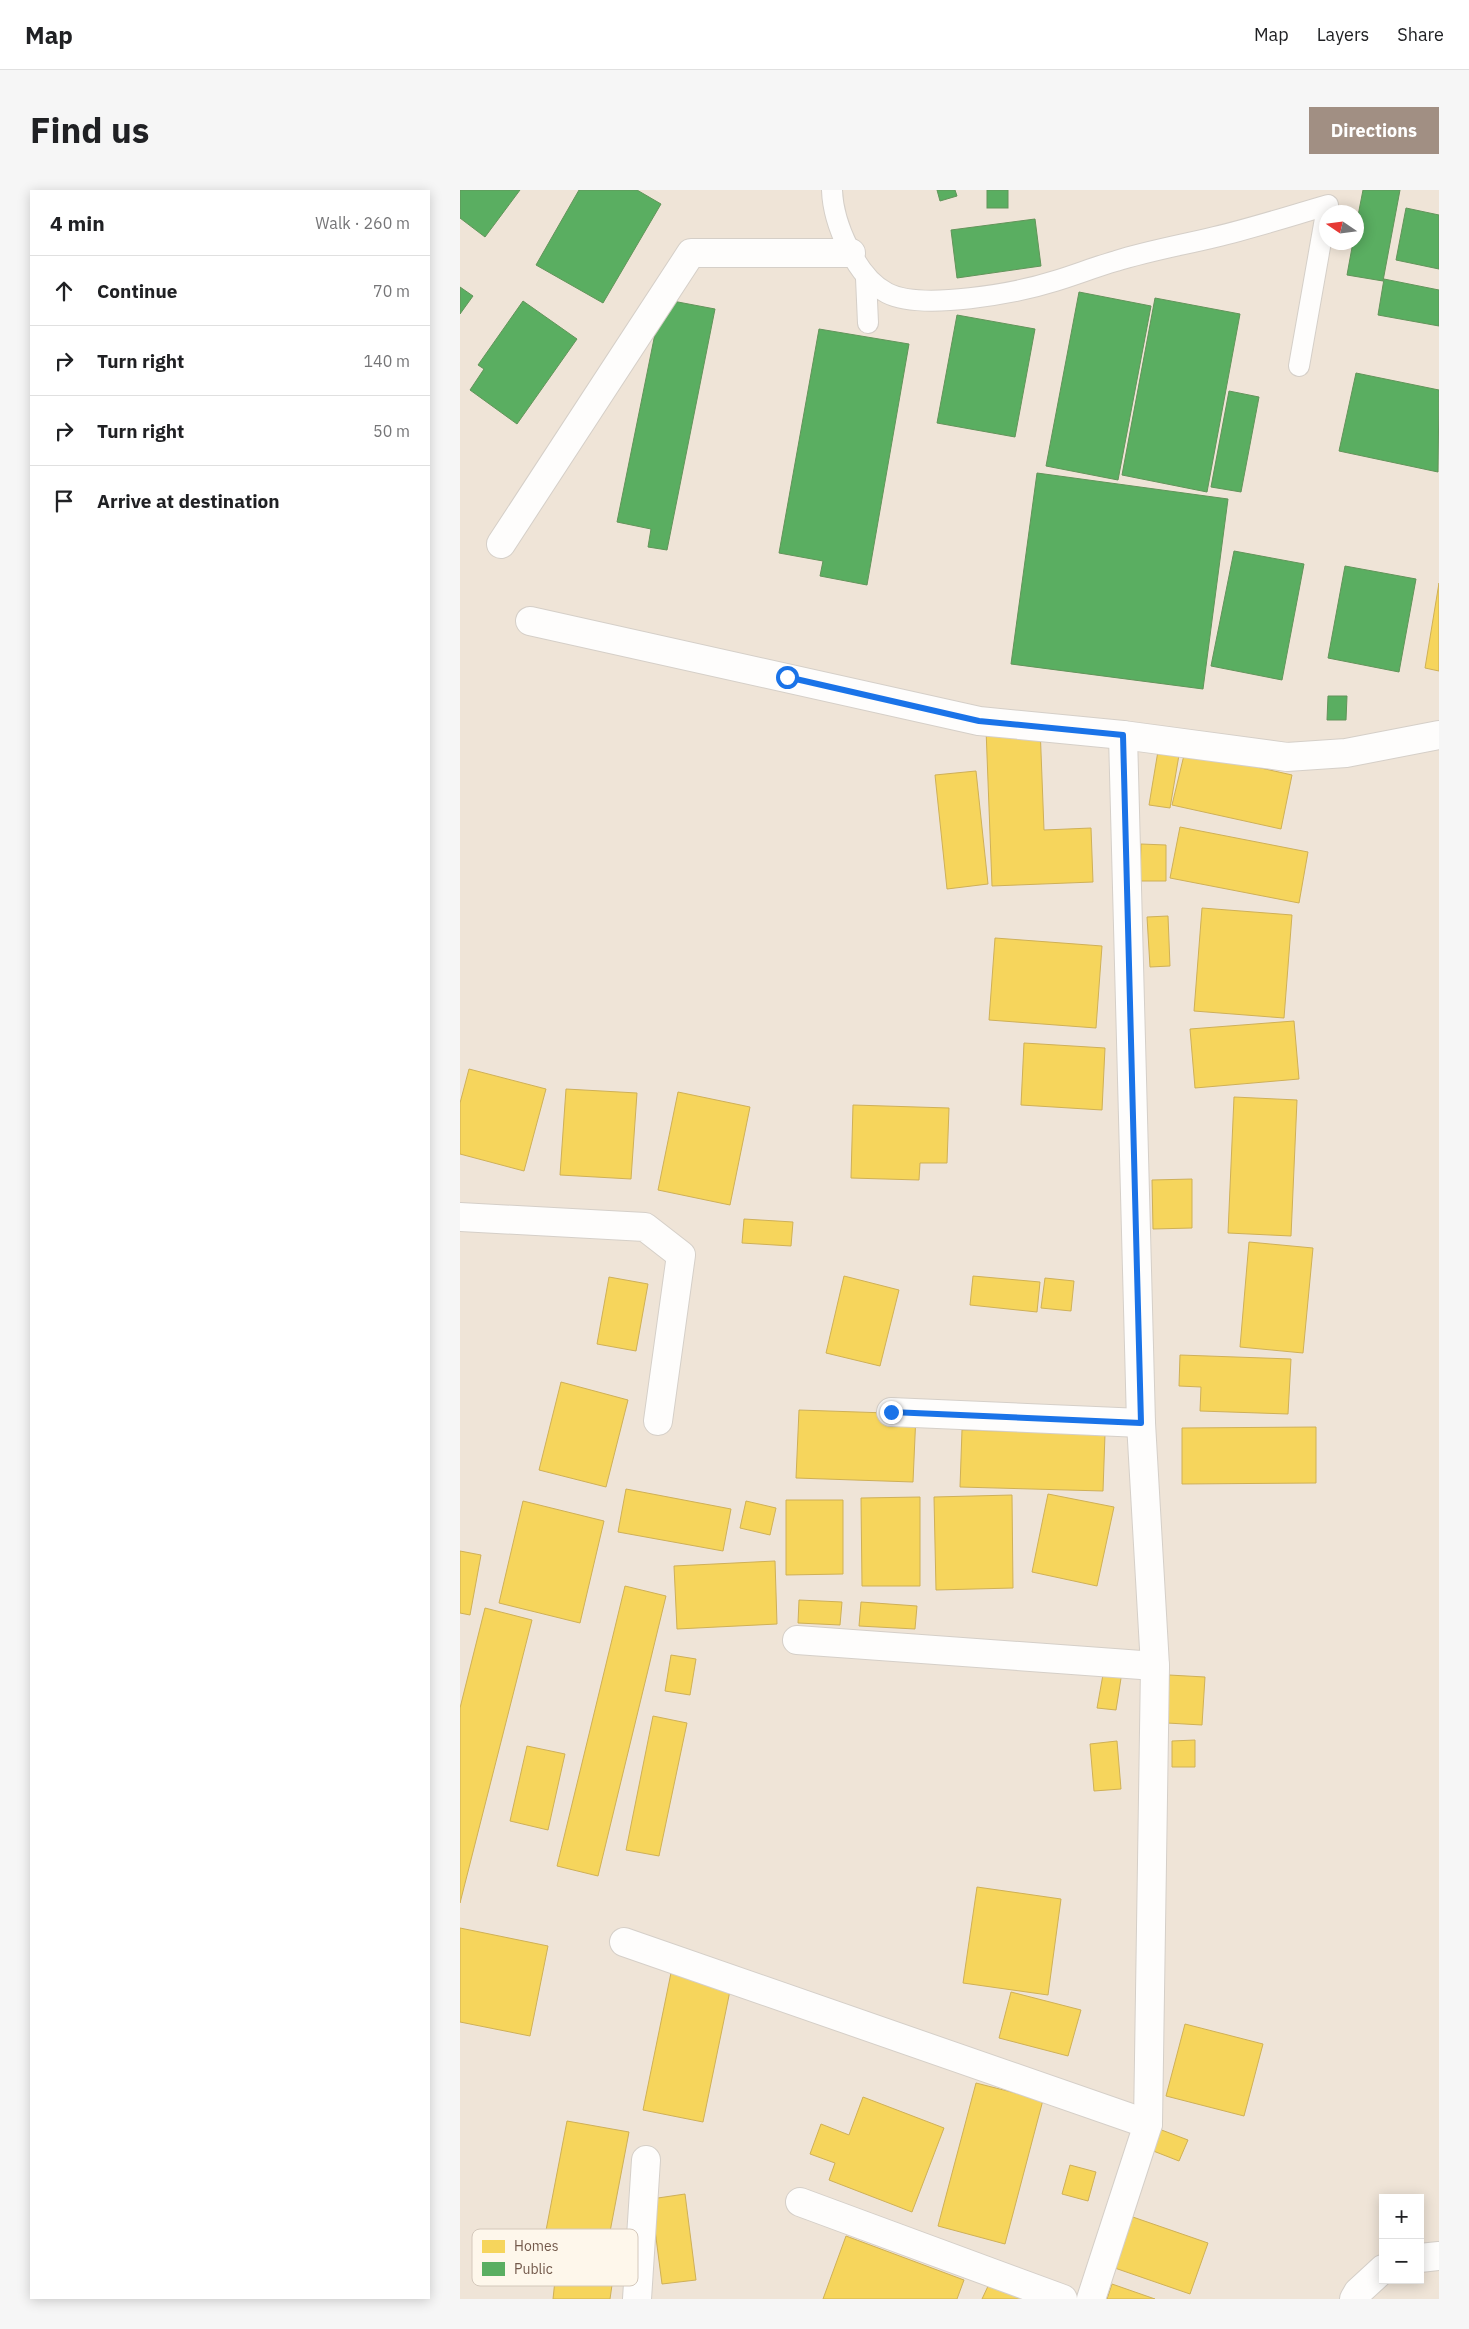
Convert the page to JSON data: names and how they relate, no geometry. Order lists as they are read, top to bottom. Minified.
{"legend":["Homes","Public"],"north":"left","page":{"header":"Map","nav":["Map","Layers","Share"],"title":"Find us","buttons":"Directions","heading":["4 min","Walk · 260 m"],"list":[["Continue","70 m"],["Turn right","140 m"],["Turn right","50 m"],"Arrive at destination"],"map_buttons":["+","−"]}}
